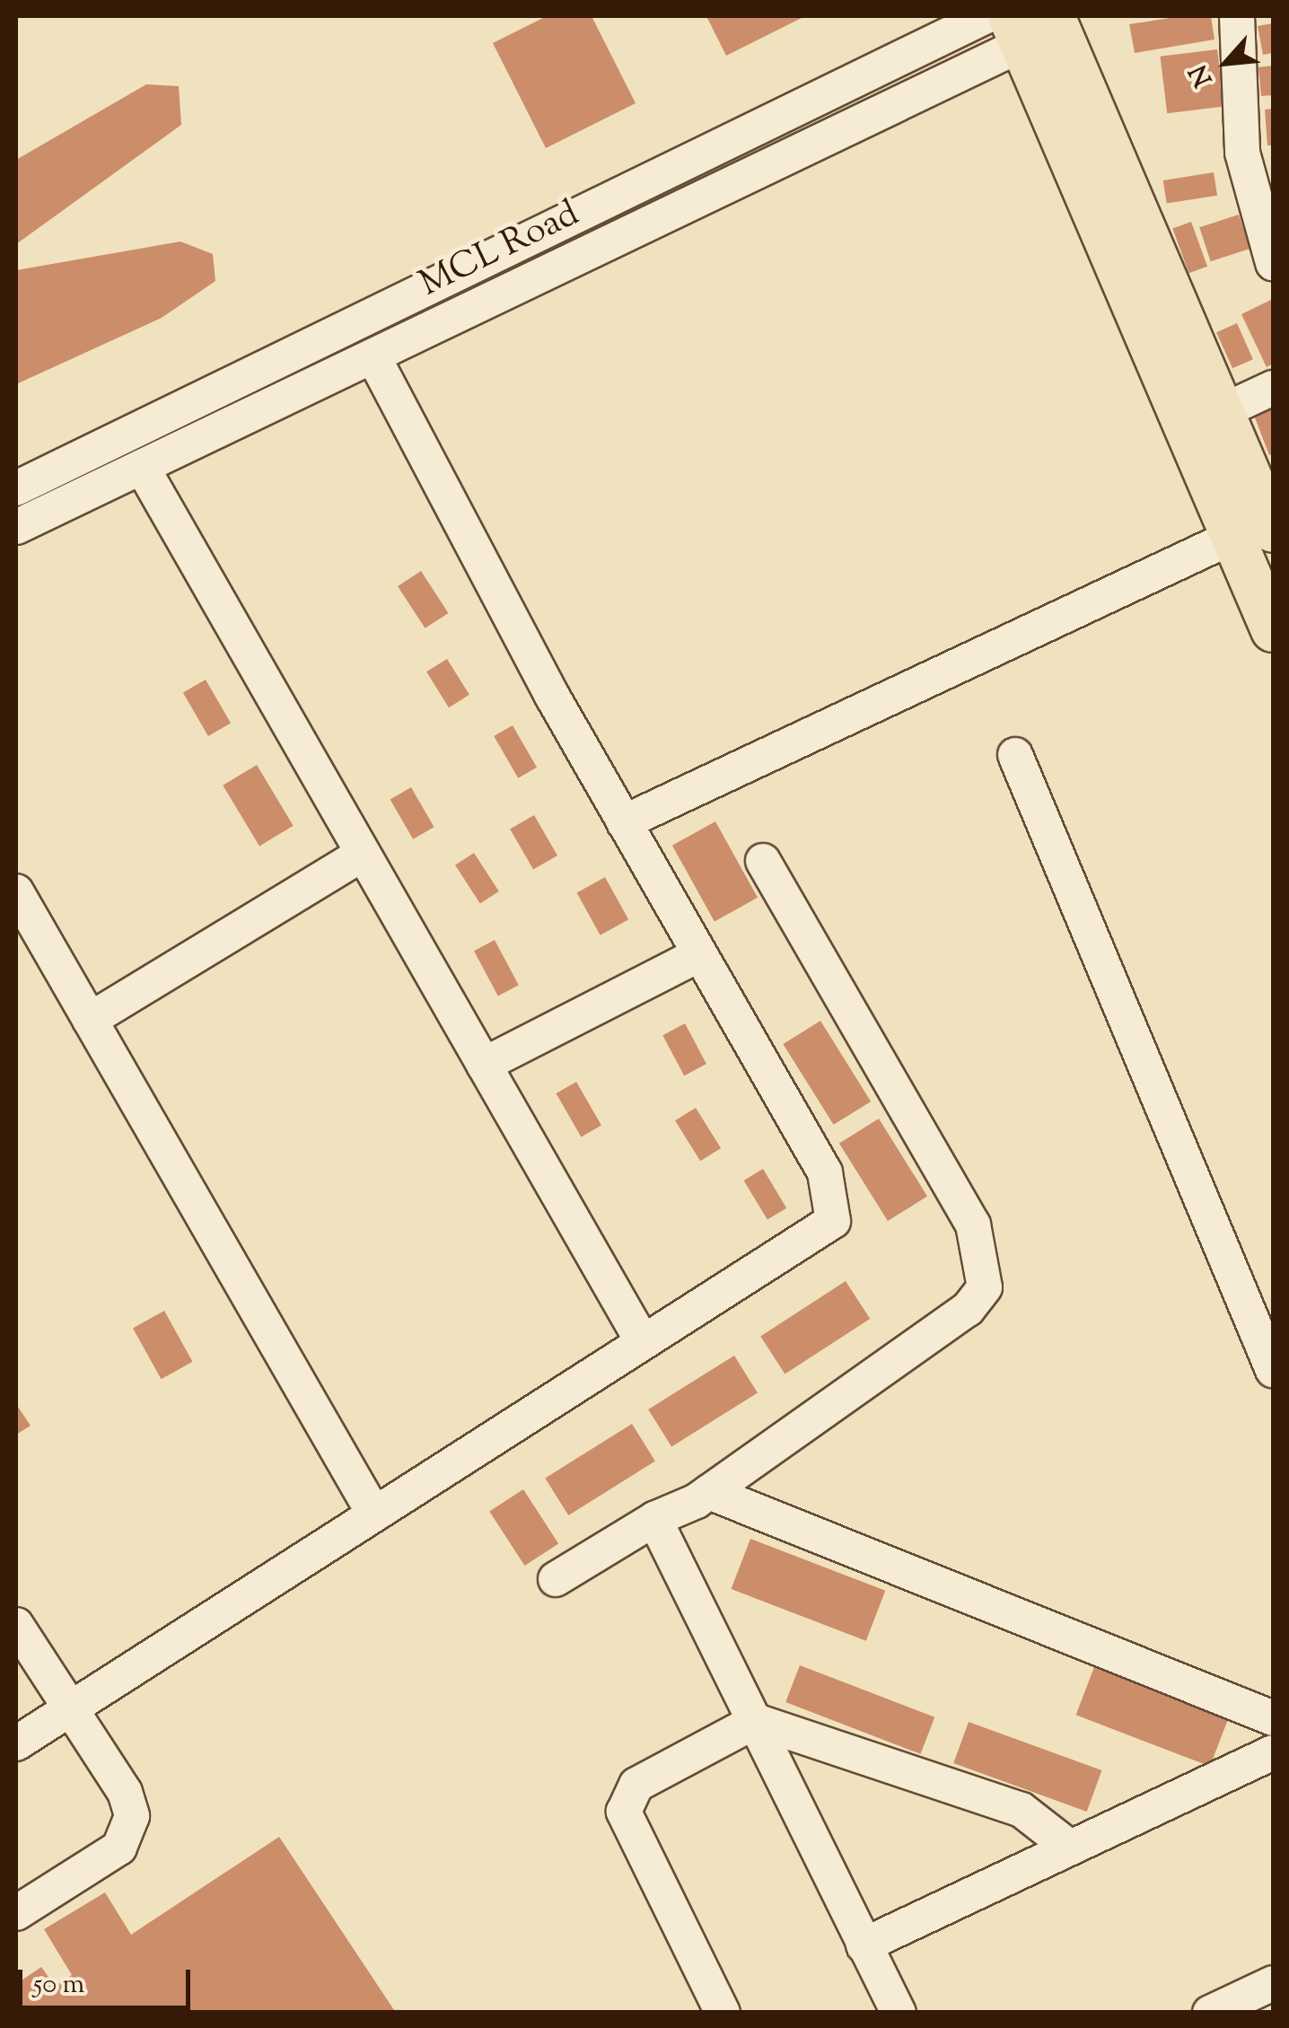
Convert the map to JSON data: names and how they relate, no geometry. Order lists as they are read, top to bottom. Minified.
{"streets":{"street":["MCL Road"]},"scale_bar":"50 m","north":"bottom left"}
